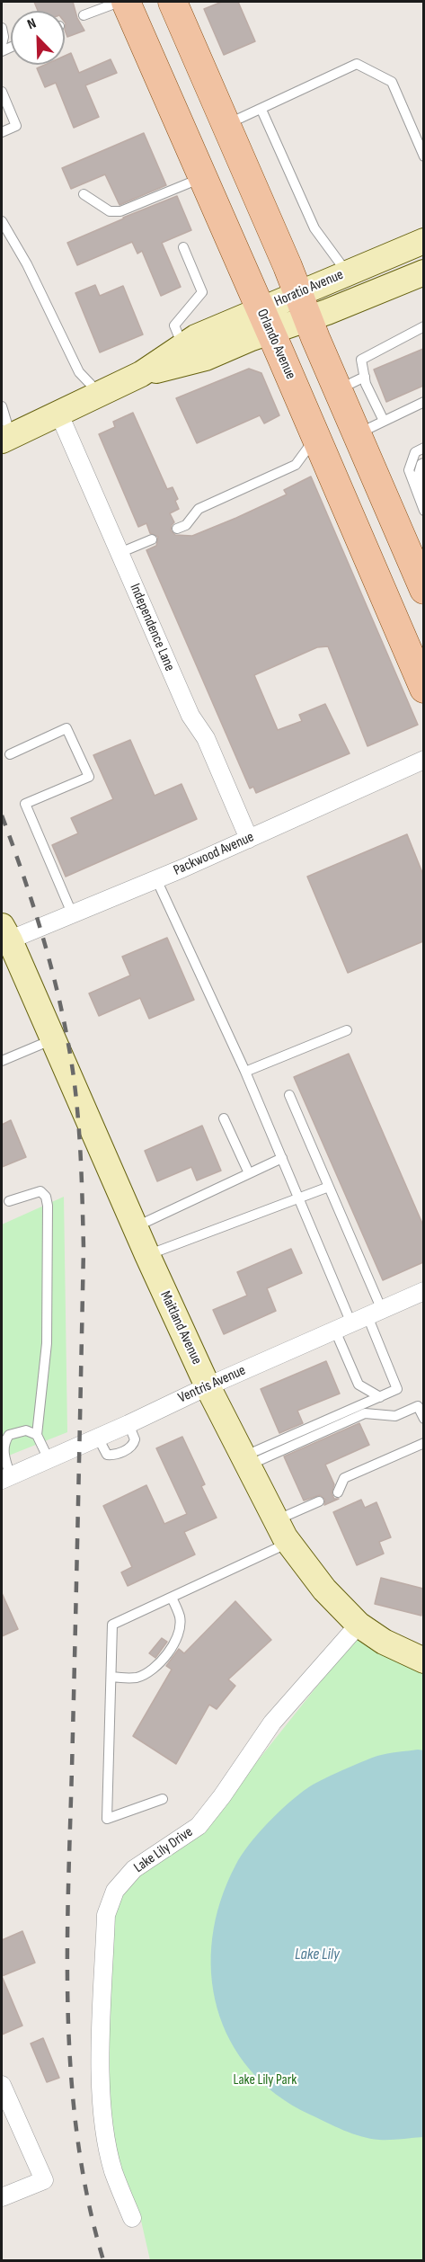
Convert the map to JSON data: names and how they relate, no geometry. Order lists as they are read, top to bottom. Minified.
{"streets":{"main road":["Horatio Avenue","Orlando Avenue","Maitland Avenue"],"street":["Independence Lane","Packwood Avenue","Ventris Avenue","Lake Lily Drive"]},"crossings":[["Horatio Avenue","Orlando Avenue"],["Horatio Avenue","Independence Lane"],["Independence Lane","Packwood Avenue"],["Packwood Avenue","Maitland Avenue"],["Maitland Avenue","Ventris Avenue"],["Maitland Avenue","Lake Lily Drive"]],"water":["Lake Lily"],"parks":["Lake Lily Park"],"north":"top left"}
